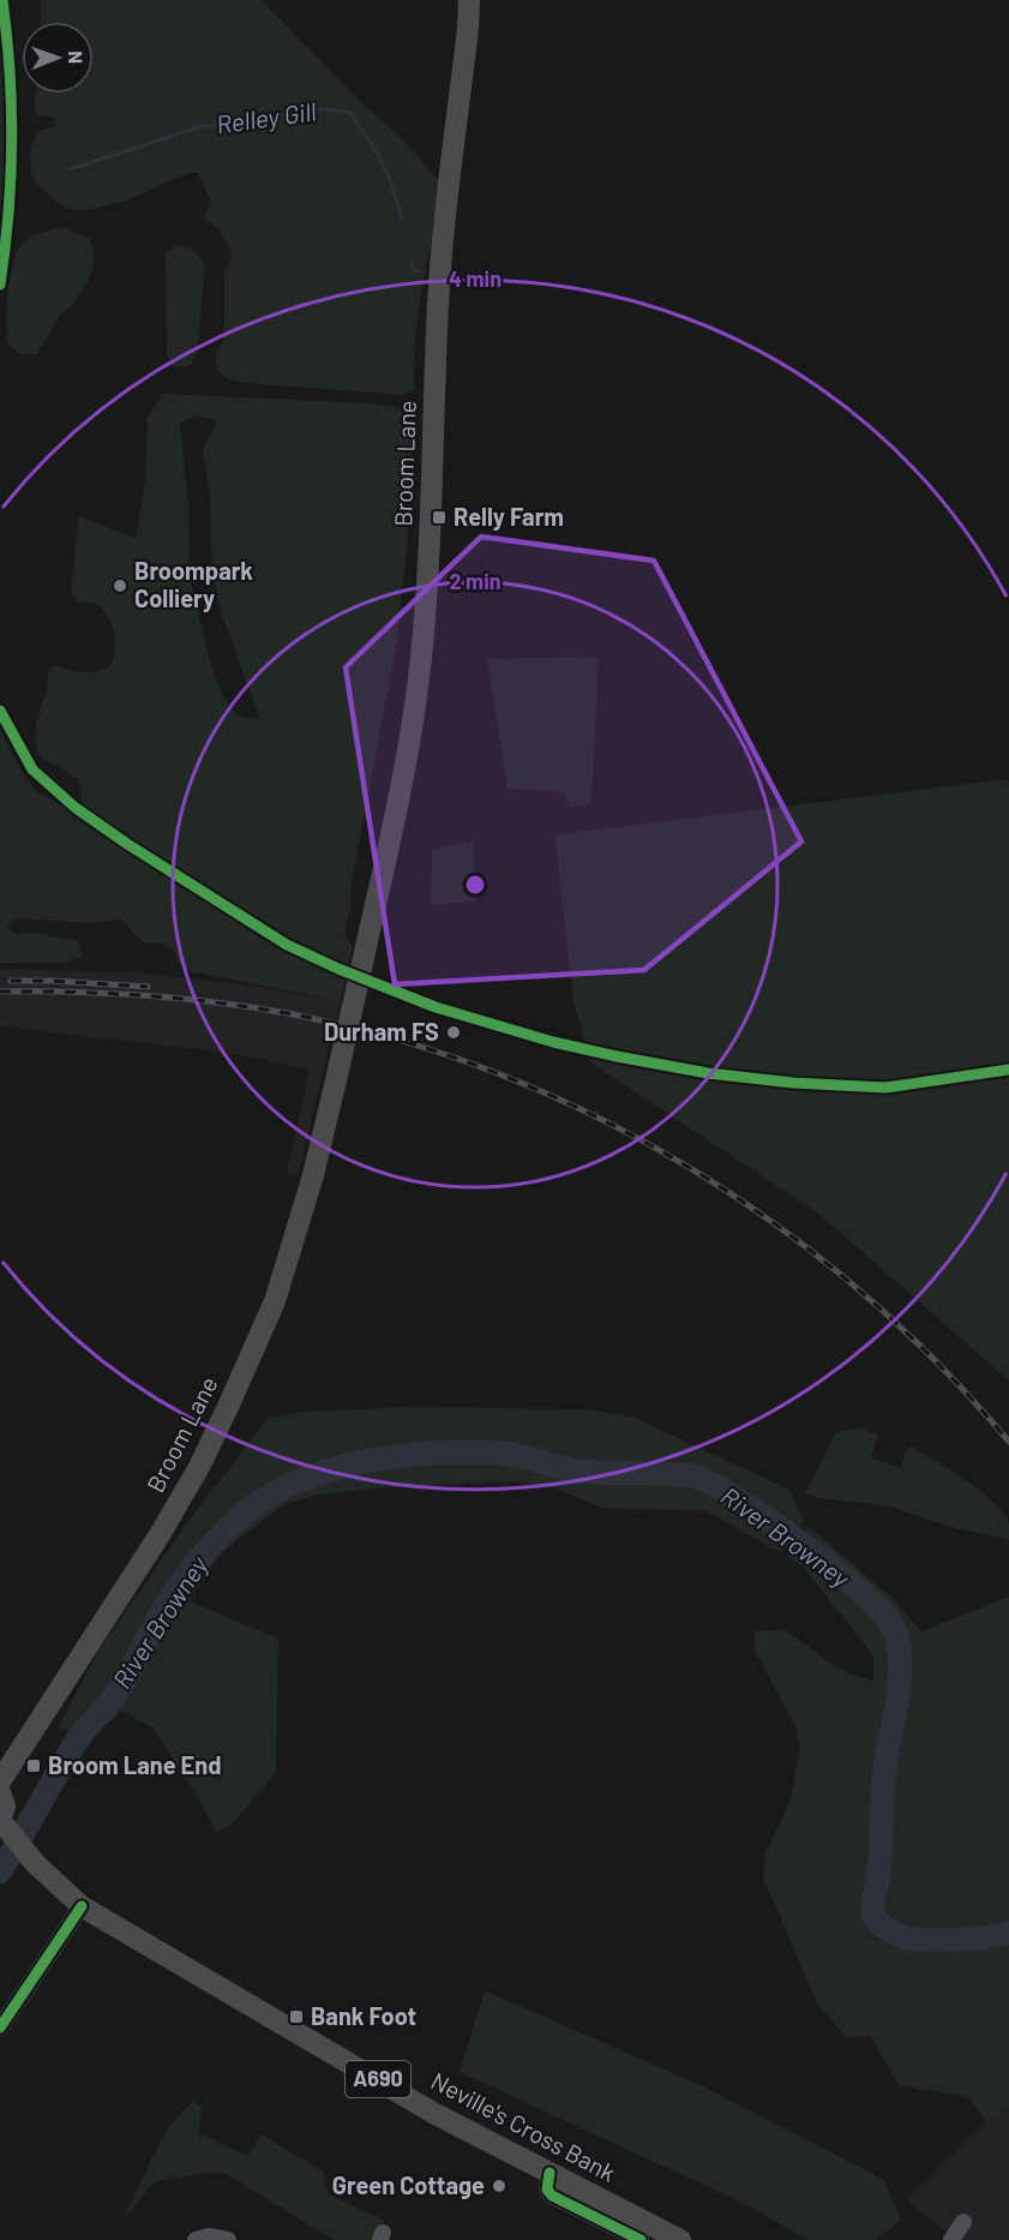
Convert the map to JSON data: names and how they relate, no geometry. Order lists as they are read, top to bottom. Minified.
{"streets":{"main road":["Broom Lane","A690","Neville's Cross Bank"]},"crossings":[["A690","Neville's Cross Bank"]],"water":["Relley Gill","River Browney"],"places":{"transit":["Relly Farm","Broom Lane End","Bank Foot"],"other":["Broompark Colliery","Durham FS","Green Cottage"]},"north":"right","rings":["4 min","2 min"]}
